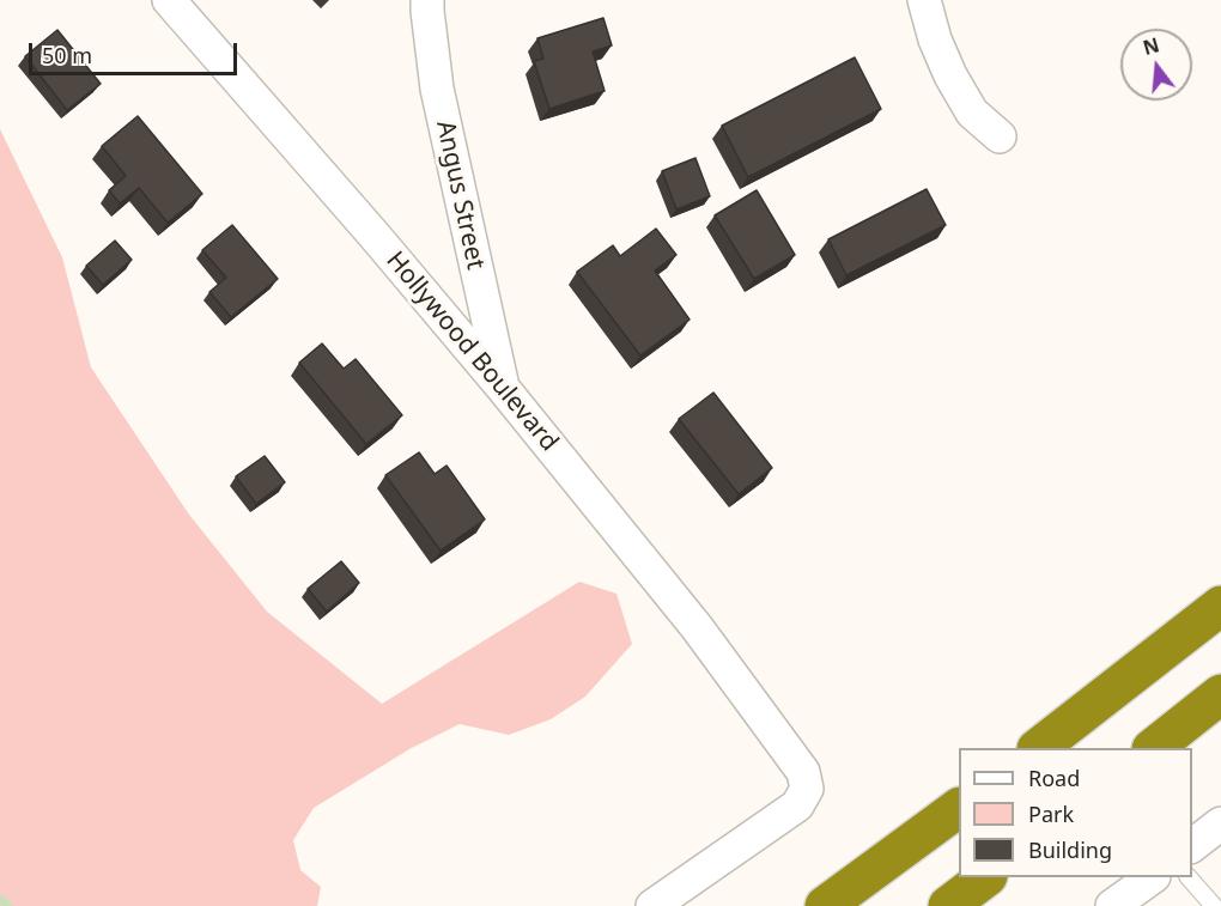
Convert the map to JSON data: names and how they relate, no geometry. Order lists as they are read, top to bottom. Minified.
{"streets":{"street":["Angus Street","Hollywood Boulevard"]},"crossings":[["Angus Street","Hollywood Boulevard"]],"legend":["Road","Park","Building"],"scale_bar":"50 m","north":"top"}
